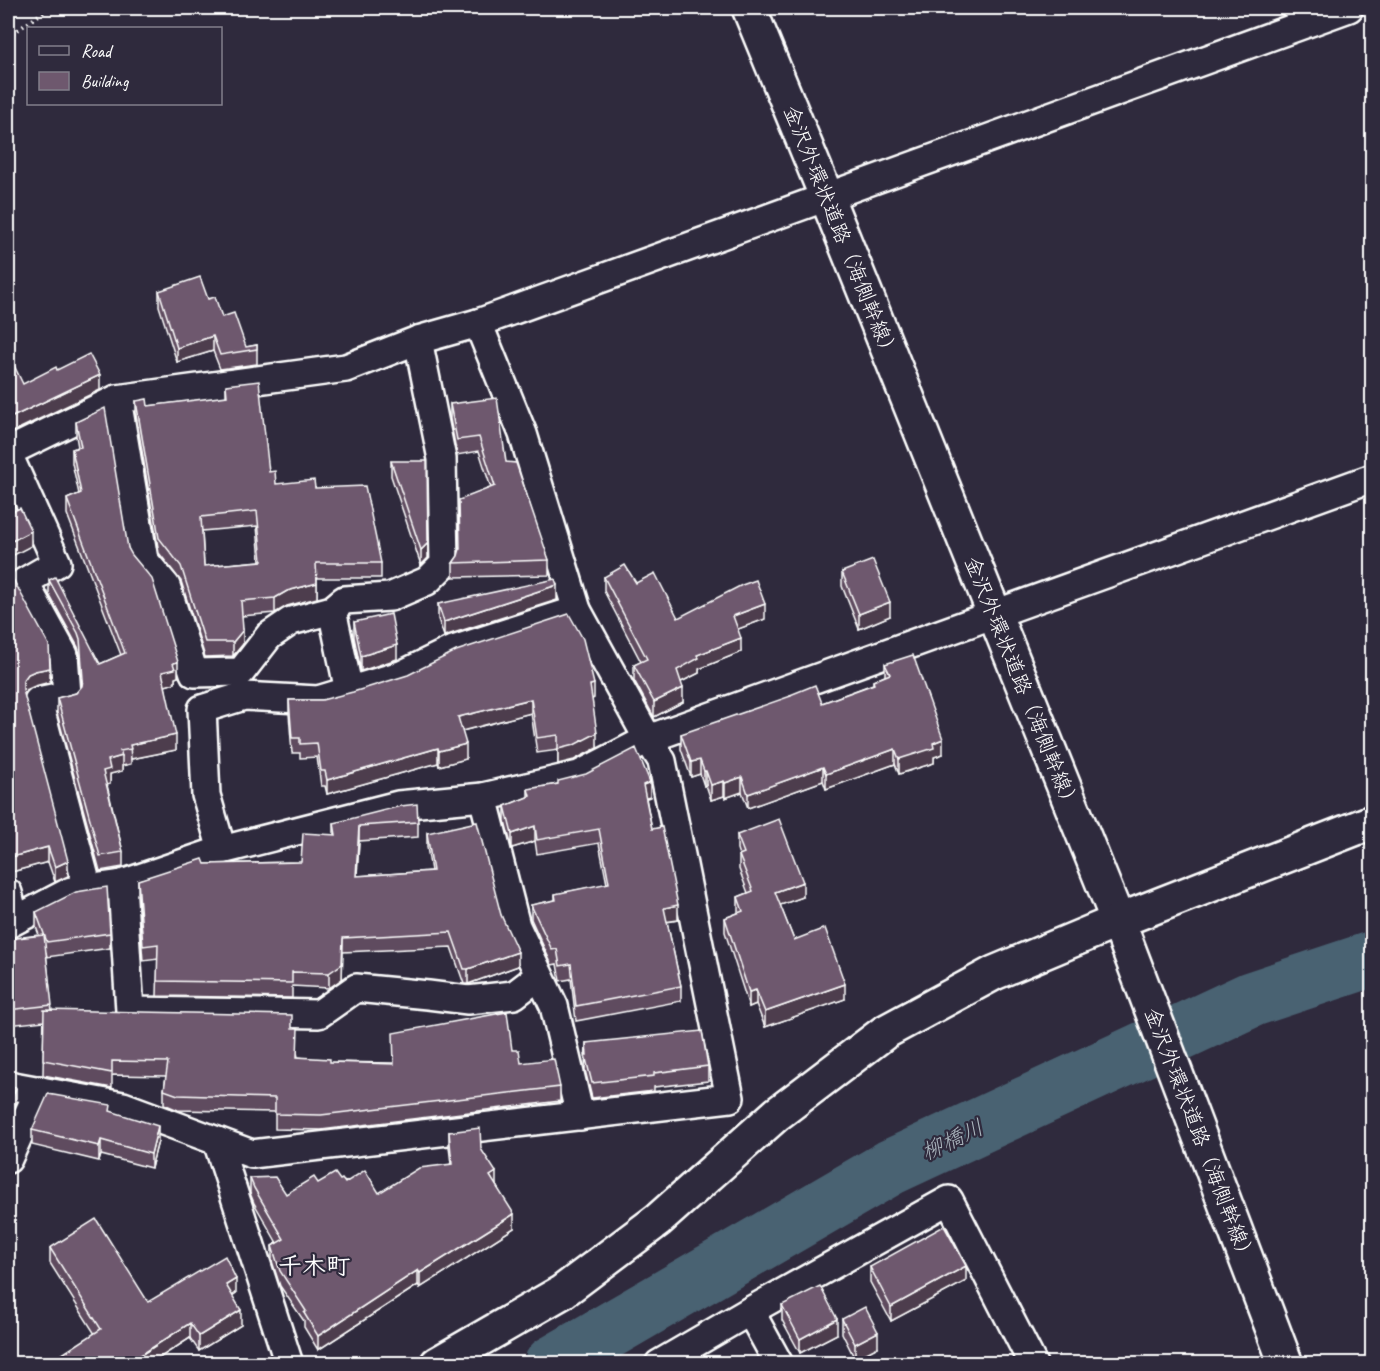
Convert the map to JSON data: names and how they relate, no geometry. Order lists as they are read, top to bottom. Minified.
{"streets":{"street":["金沢外環状道路（海側幹線）"]},"districts":["千木町"],"water":["柳橋川"],"legend":["Road","Building"]}
